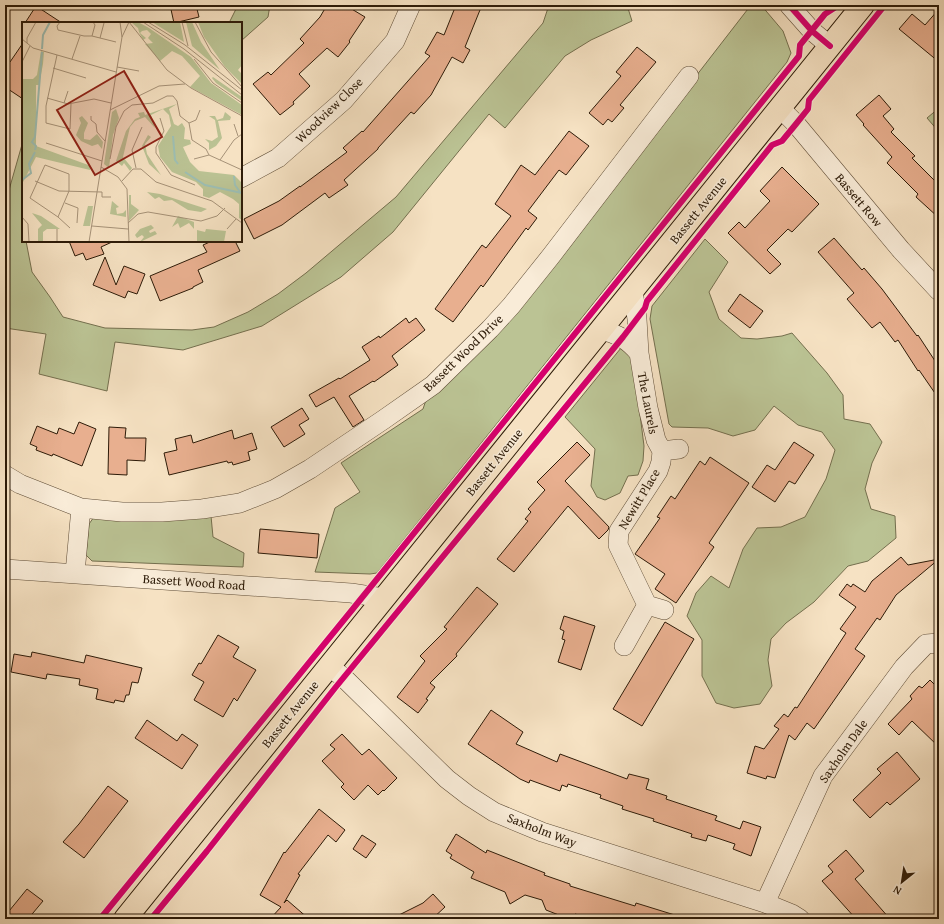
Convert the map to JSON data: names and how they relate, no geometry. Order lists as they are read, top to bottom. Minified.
{"streets":{"main road":["Bassett Avenue"],"street":["Woodview Close","Bassett Row","Bassett Wood Drive","The Laurels","Newitt Place","Bassett Wood Road","Saxholm Dale","Saxholm Way"]},"crossings":[["Bassett Row","Bassett Avenue"],["Bassett Avenue","The Laurels"],["Bassett Avenue","Bassett Wood Road"],["Bassett Avenue","Saxholm Way"],["The Laurels","Newitt Place"],["Saxholm Dale","Saxholm Way"]],"north":"bottom left"}
